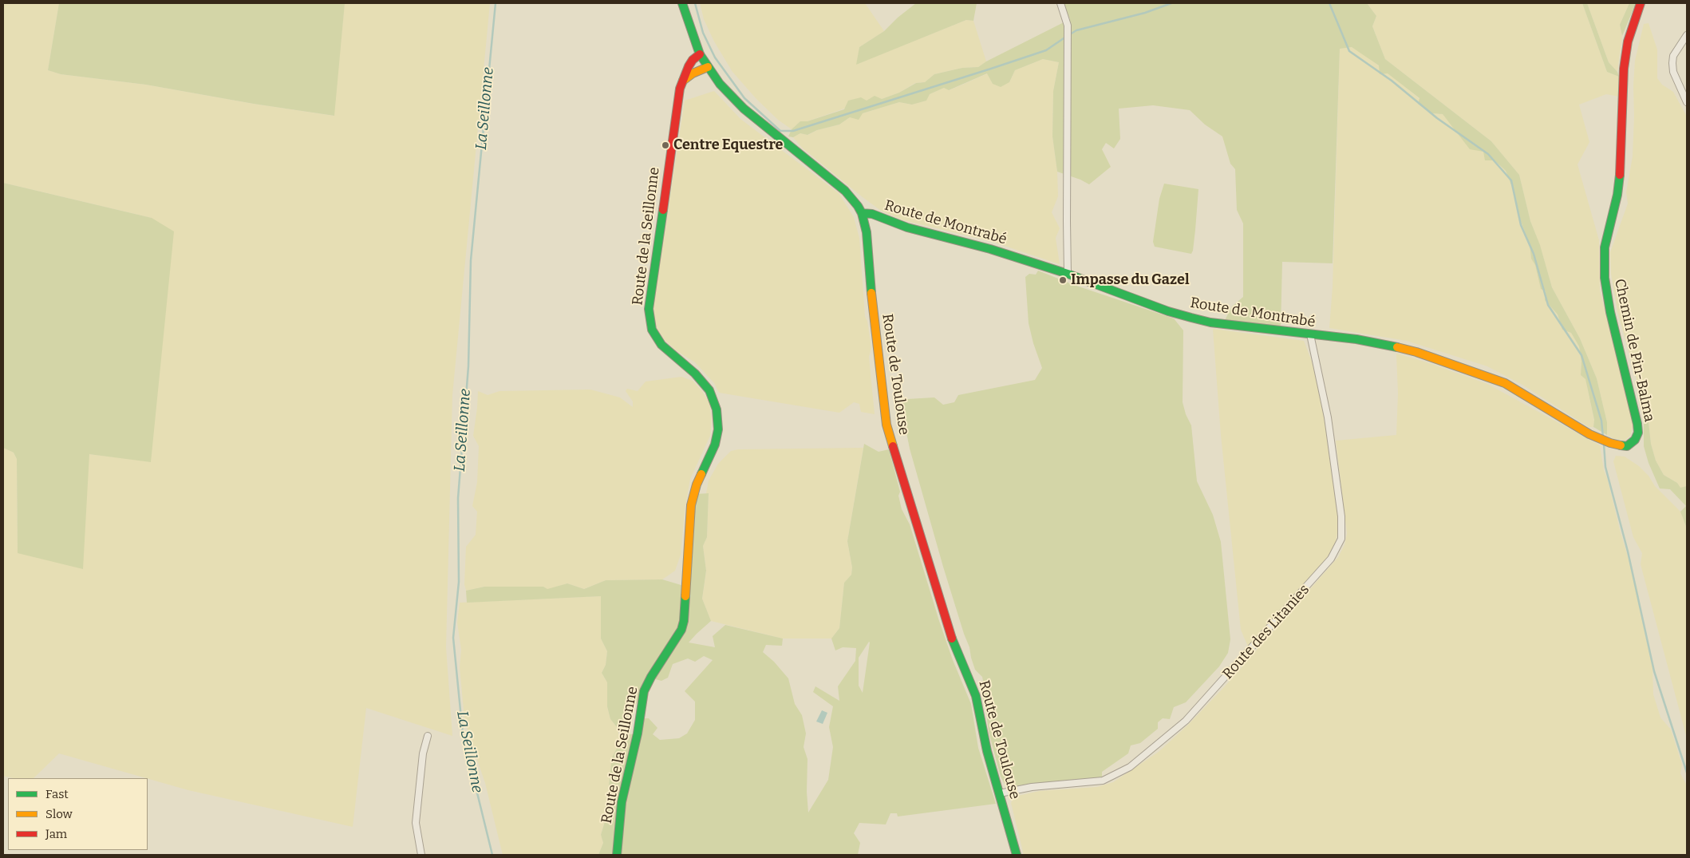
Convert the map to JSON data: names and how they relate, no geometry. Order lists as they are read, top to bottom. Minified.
{"streets":{"street":["Route de Montrabé","Route de la Seillonne","Chemin de Pin-Balma","Route de Toulouse","Route des Litanies"]},"crossings":[["Route de Montrabé","Chemin de Pin-Balma"],["Route de Montrabé","Route de Toulouse"],["Route de Montrabé","Route des Litanies"],["Route de la Seillonne","Route de Toulouse"],["Route de Toulouse","Route des Litanies"]],"water":["La Seillonne"],"places":["Centre Equestre","Impasse du Gazel"],"legend":["Fast","Slow","Jam"]}
